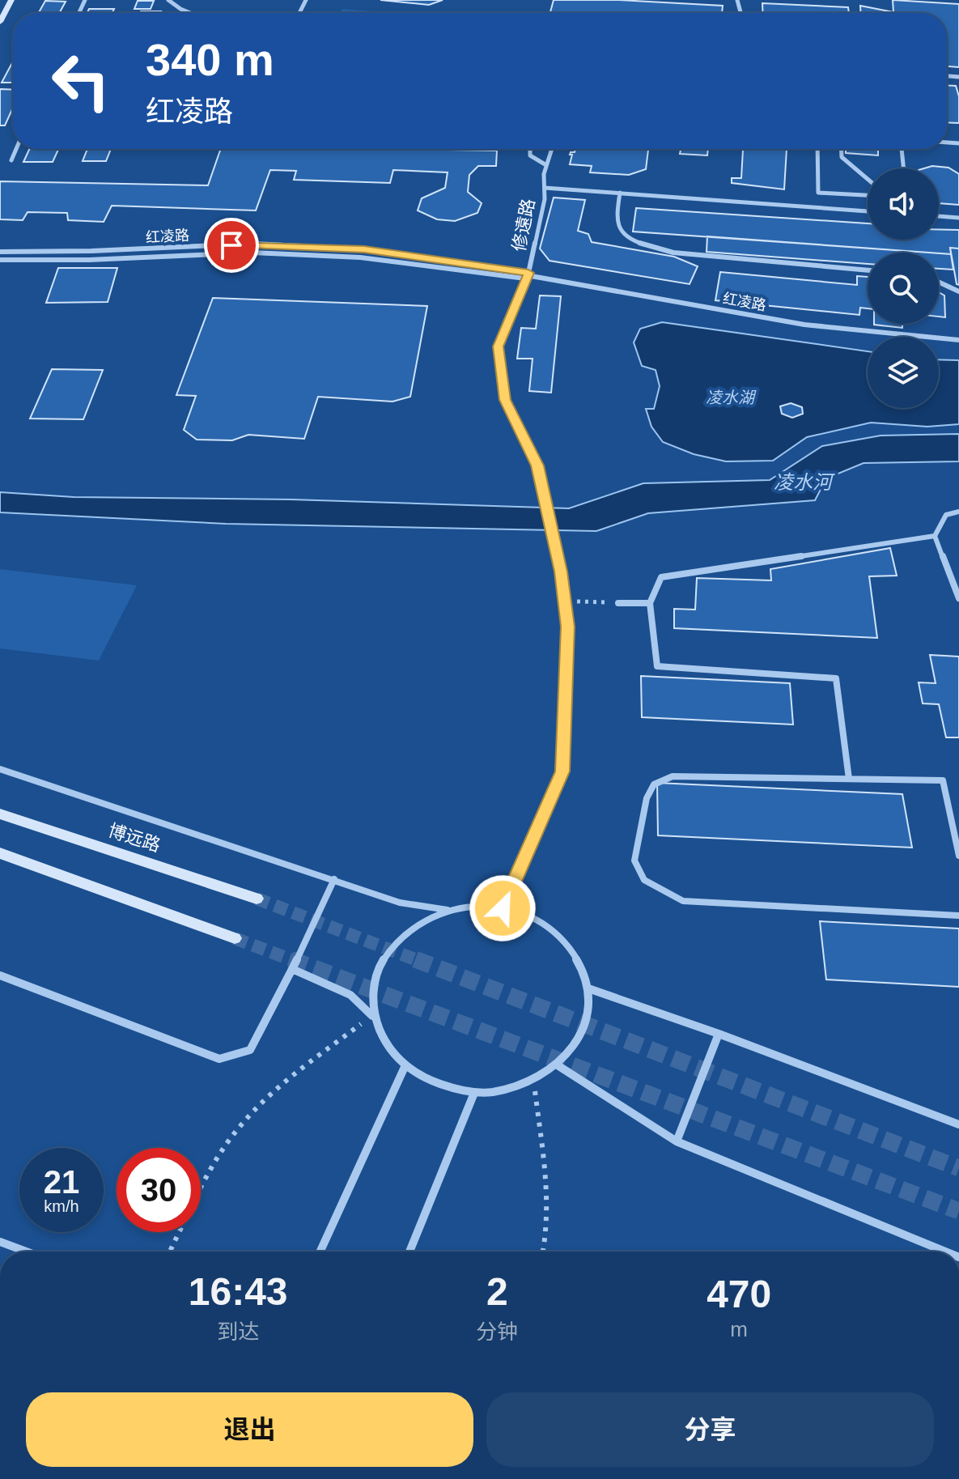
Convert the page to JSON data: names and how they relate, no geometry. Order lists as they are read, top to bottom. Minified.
{"streets":{"main road":["博远路"],"street":["修遠路","红凌路"]},"crossings":[["修遠路","红凌路"]],"water":["凌水湖","凌水河"],"page":{"turn":["340 m","红凌路"],"speed":"21 km/h","limit":"30","eta":["16:43","到达","2","分钟","470","m"],"buttons":["退出","分享"]}}
